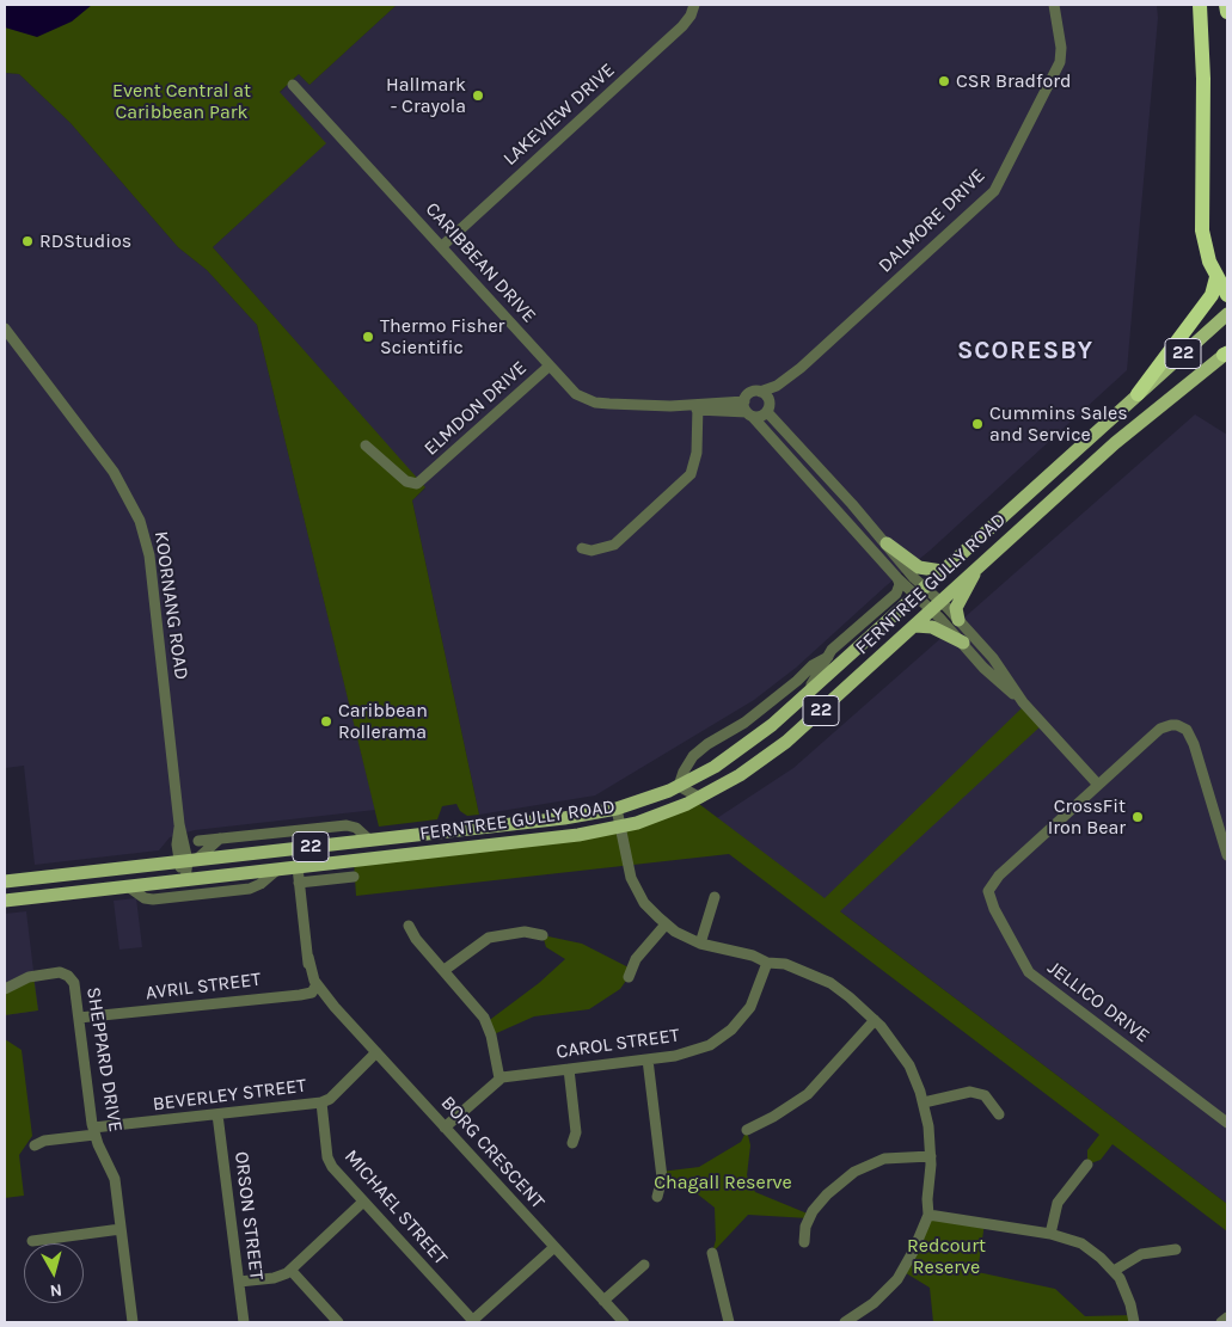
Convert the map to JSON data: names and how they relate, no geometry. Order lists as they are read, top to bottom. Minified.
{"streets":{"main road":["22","FERNTREE GULLY ROAD"],"street":["LAKEVIEW DRIVE","DALMORE DRIVE","CARIBBEAN DRIVE","ELMDON DRIVE","KOORNANG ROAD","AVRIL STREET","JELLICO DRIVE","CAROL STREET","SHEPPARD DRIVE","BEVERLEY STREET","BORG CRESCENT","MICHAEL STREET","ORSON STREET"]},"crossings":[["LAKEVIEW DRIVE","CARIBBEAN DRIVE"],["DALMORE DRIVE","CARIBBEAN DRIVE"],["CARIBBEAN DRIVE","ELMDON DRIVE"],["FERNTREE GULLY ROAD","KOORNANG ROAD"],["FERNTREE GULLY ROAD","BORG CRESCENT"],["AVRIL STREET","SHEPPARD DRIVE"],["AVRIL STREET","BORG CRESCENT"],["SHEPPARD DRIVE","BEVERLEY STREET"],["BEVERLEY STREET","BORG CRESCENT"],["BEVERLEY STREET","MICHAEL STREET"],["BEVERLEY STREET","ORSON STREET"]],"districts":["SCORESBY"],"parks":["Event Central at Caribbean Park","Chagall Reserve","Redcourt Reserve"],"places":["CSR Bradford","Hallmark - Crayola","RDStudios","Thermo Fisher Scientific","Cummins Sales and Service","Caribbean Rollerama","CrossFit Iron Bear"],"north":"bottom"}
